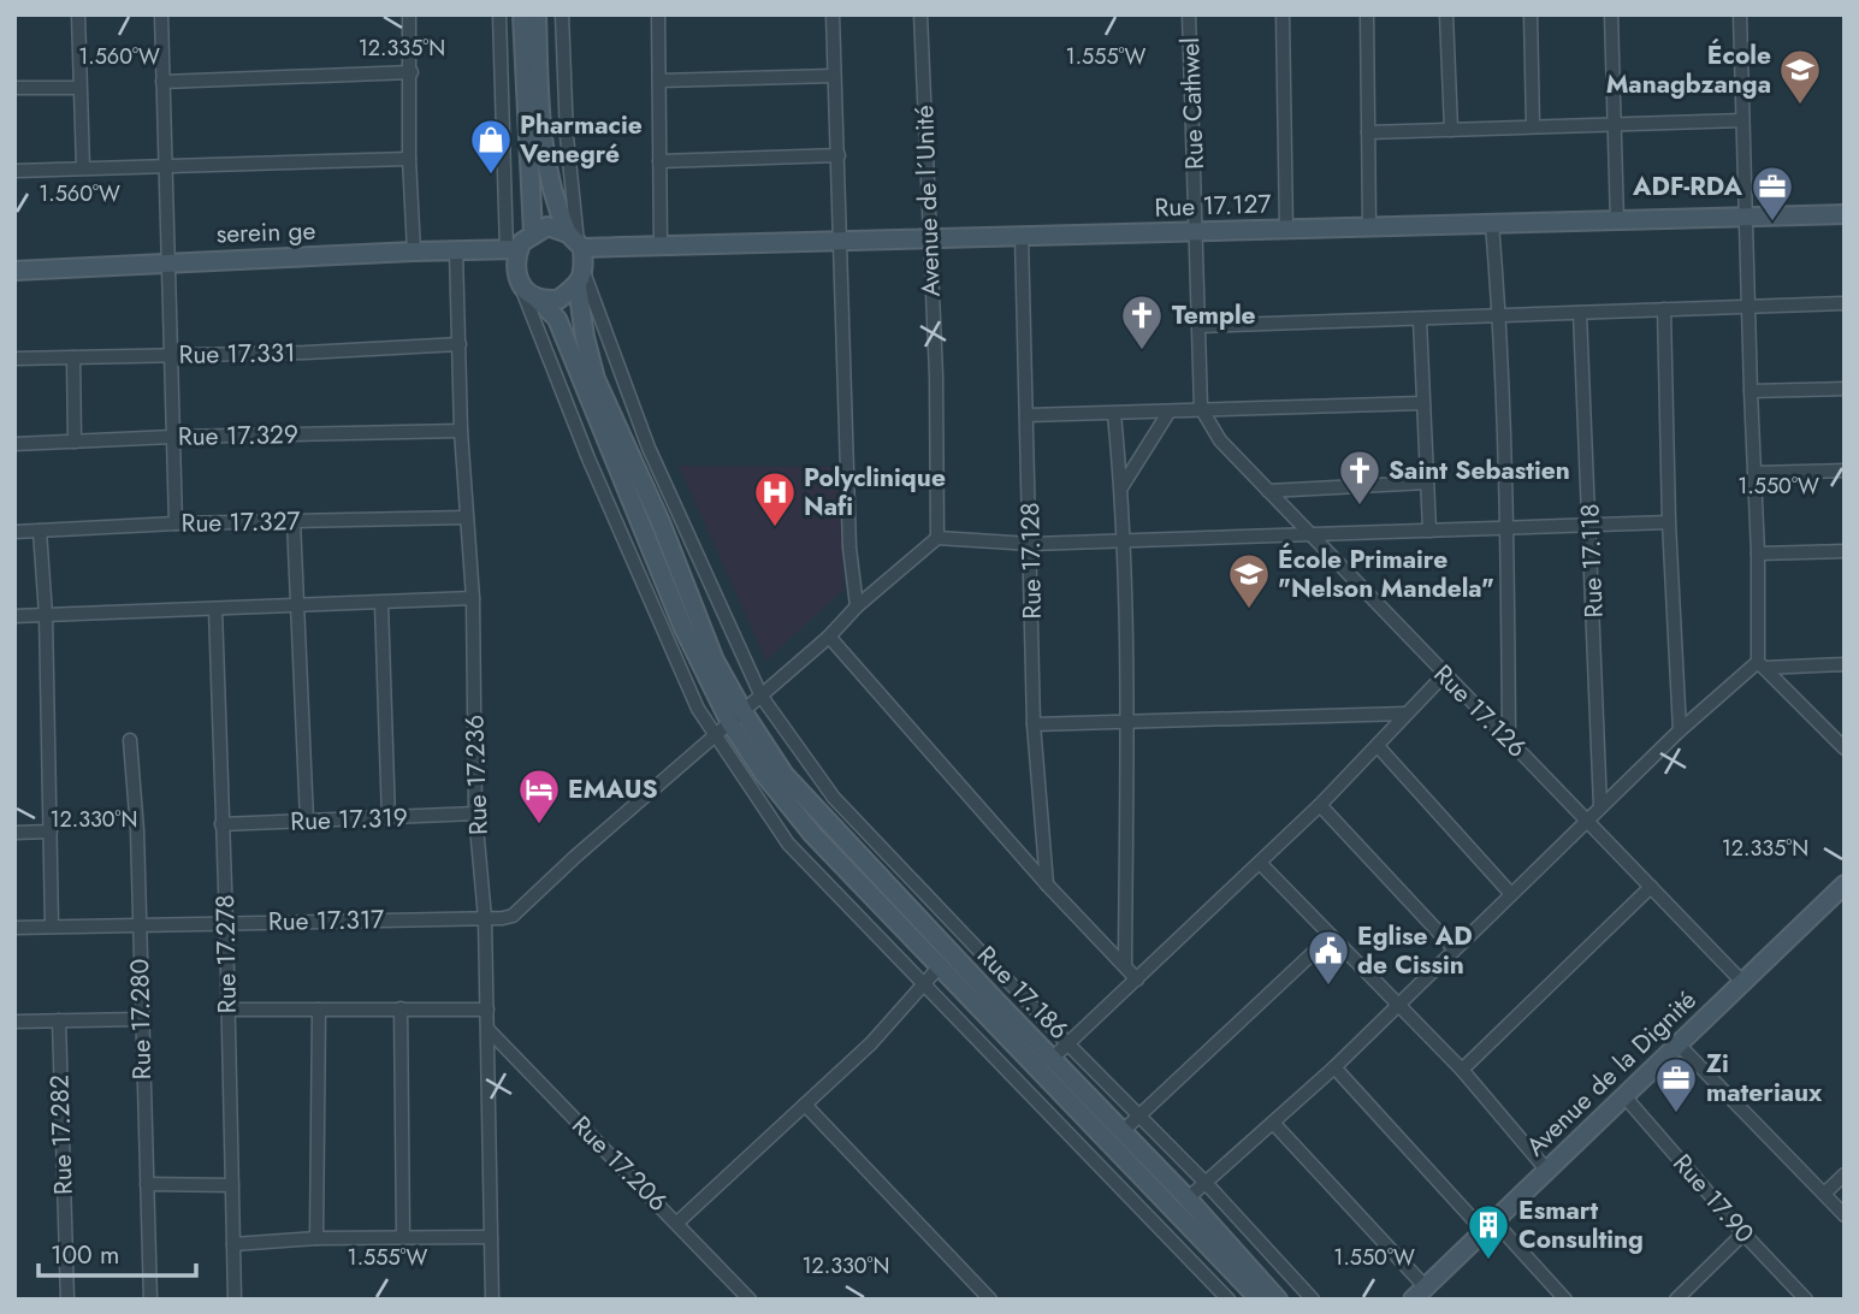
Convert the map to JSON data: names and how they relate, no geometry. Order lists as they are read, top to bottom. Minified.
{"streets":{"main road":["Rue 17.127","serein ge","Rue 17.186","Avenue de la Dignité"],"street":["Rue Cathwel","Avenue de l´Unité","Rue 17.331","Rue 17.329","Rue 17.327","Rue 17.128","Rue 17.118","Rue 17.126","Rue 17.236","Rue 17.319","Rue 17.317","Rue 17.278","Rue 17.280","Rue 17.282","Rue 17.206","Rue 17.90"]},"crossings":[["Rue Cathwel","Rue 17.127"],["Rue Cathwel","Rue 17.126"],["Avenue de l´Unité","Rue 17.127"],["Avenue de l´Unité","Rue 17.317"],["Rue 17.127","serein ge"],["Rue 17.127","Rue 17.128"],["serein ge","Rue 17.236"],["Rue 17.331","Rue 17.236"],["Rue 17.329","Rue 17.236"],["Rue 17.327","Rue 17.236"],["Rue 17.126","Avenue de la Dignité"],["Rue 17.236","Rue 17.319"],["Rue 17.236","Rue 17.317"],["Rue 17.236","Rue 17.206"],["Rue 17.319","Rue 17.278"],["Rue 17.317","Rue 17.278"],["Rue 17.317","Rue 17.186"],["Rue 17.317","Rue 17.280"],["Avenue de la Dignité","Rue 17.90"]],"places":{"school or university":["École Managbzanga","École Primaire \"Nelson Mandela\""],"shop":["Pharmacie Venegré"],"office":["ADF-RDA","Zi materiaux"],"church":["Temple","Saint Sebastien"],"hospital":["Polyclinique Nafi"],"hotel":["EMAUS"],"public building":["Eglise AD de Cissin"],"building":["Esmart Consulting"]},"scale_bar":"100 m","coordinates":["12.335°N","1.560°W","1.555°W","1.550°W","12.330°N"]}
